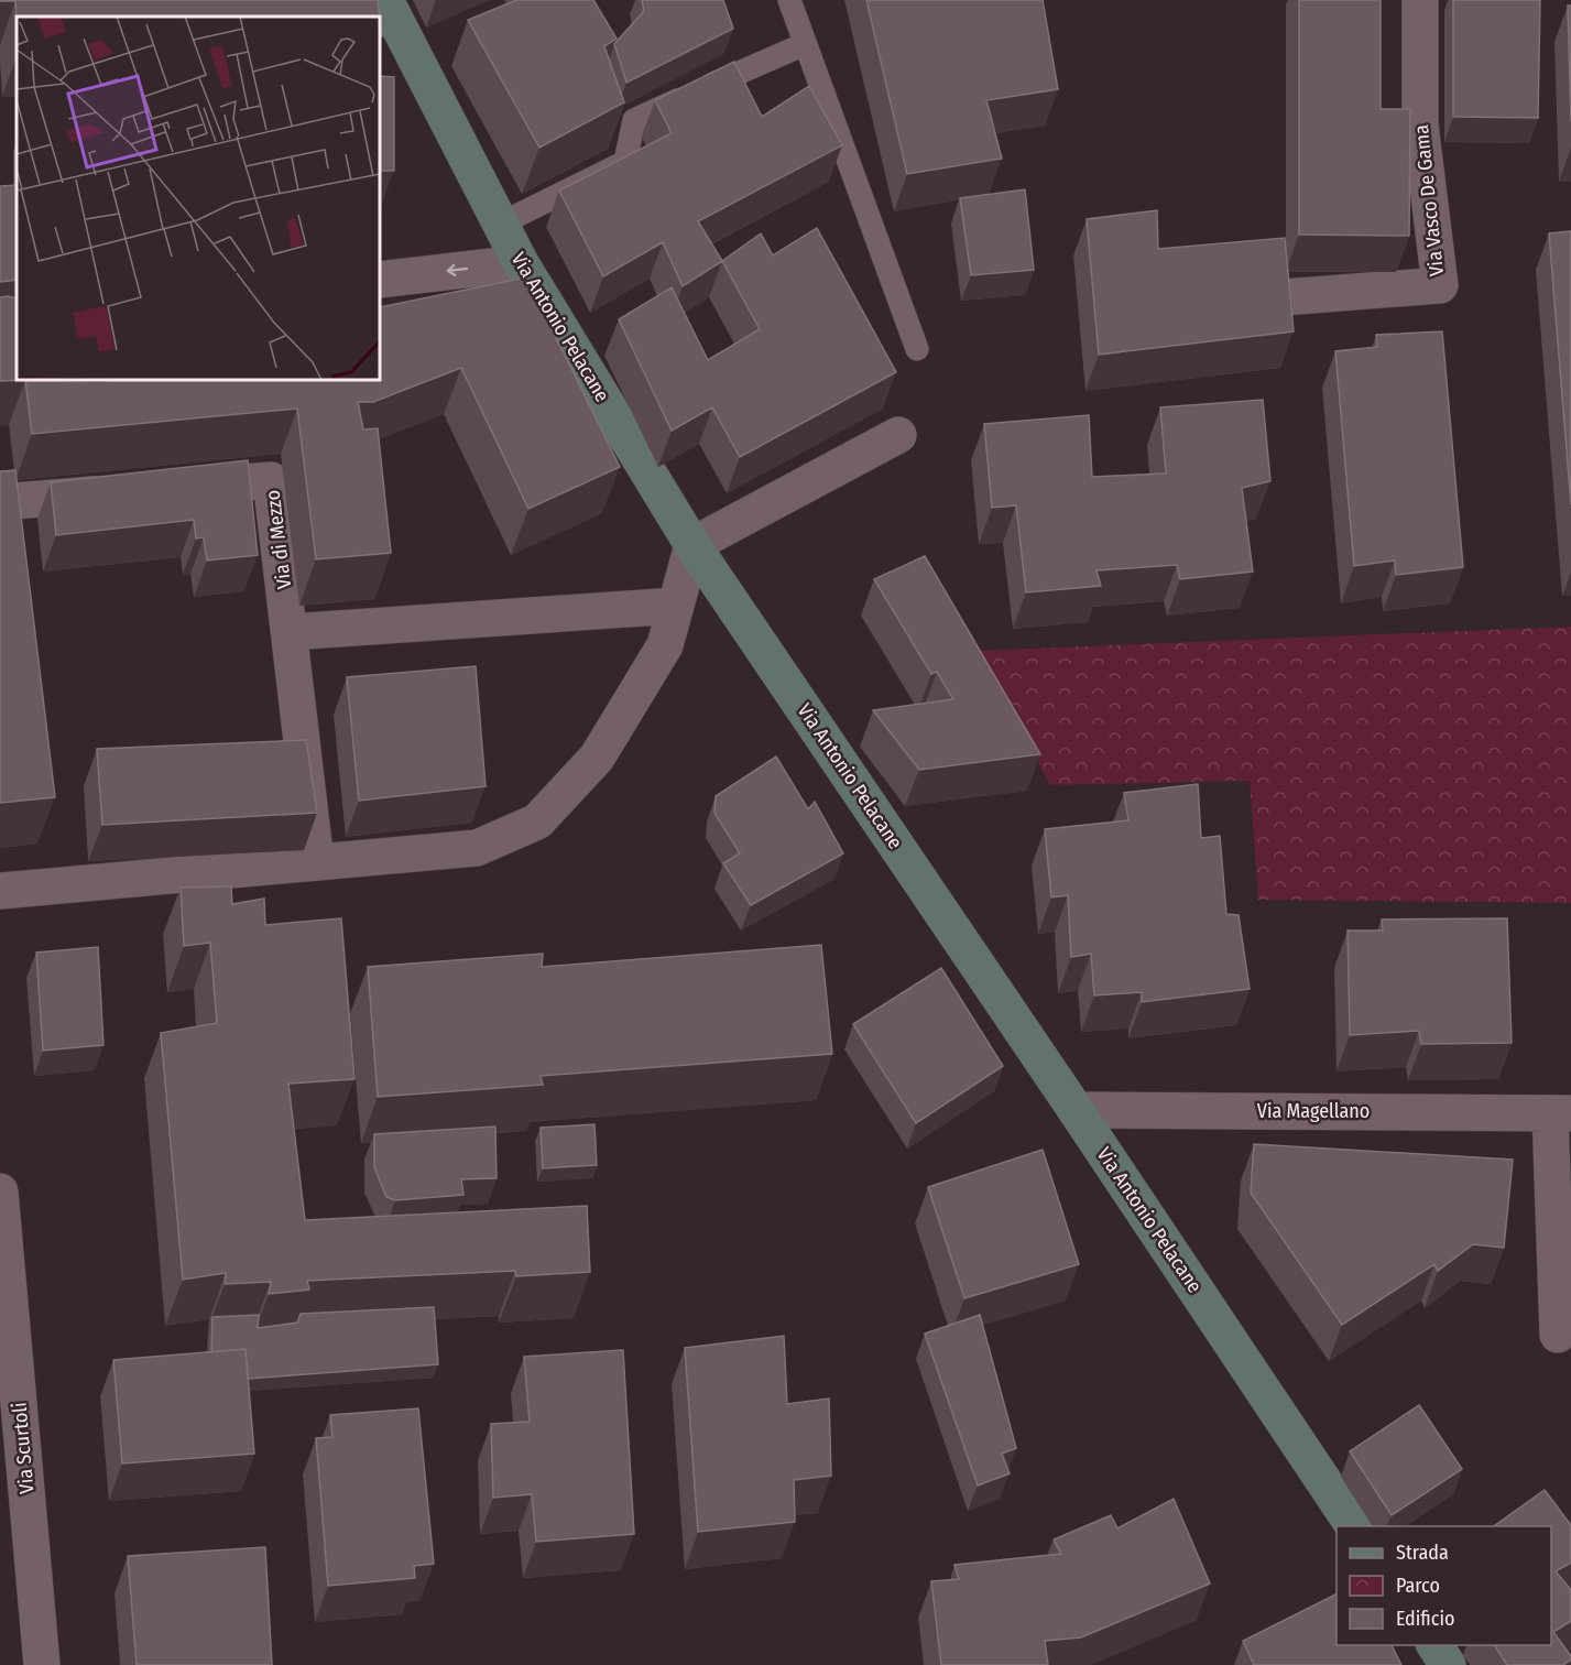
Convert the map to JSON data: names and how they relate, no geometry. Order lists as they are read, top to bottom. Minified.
{"streets":{"street":["Via Vasco De Gama","Via Antonio Pelacane","Via di Mezzo","Via Magellano","Via Scurtoli"]},"crossings":[["Via Antonio Pelacane","Via Magellano"]],"legend":["Strada","Parco","Edificio"]}
